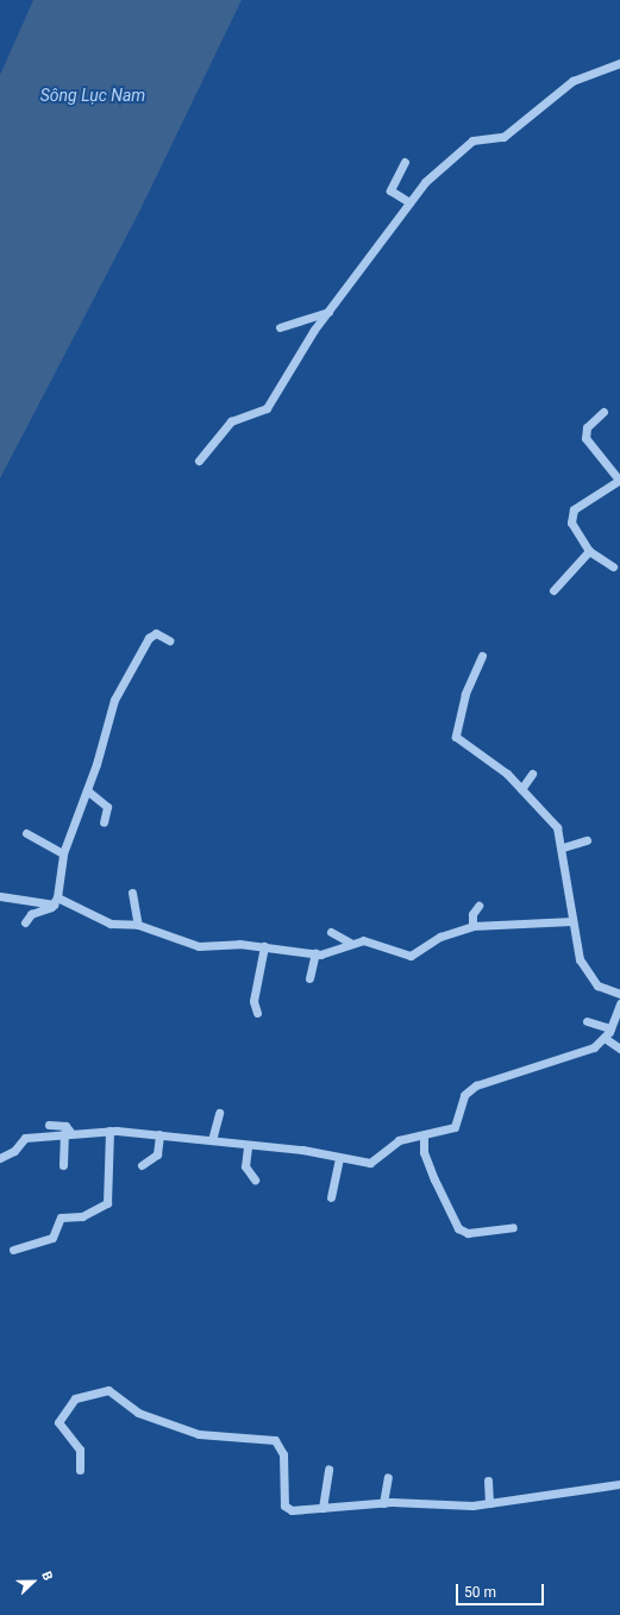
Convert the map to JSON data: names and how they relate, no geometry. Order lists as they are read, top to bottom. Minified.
{"water":["Sông Lục Nam"],"scale_bar":"50 m","north":"right"}
